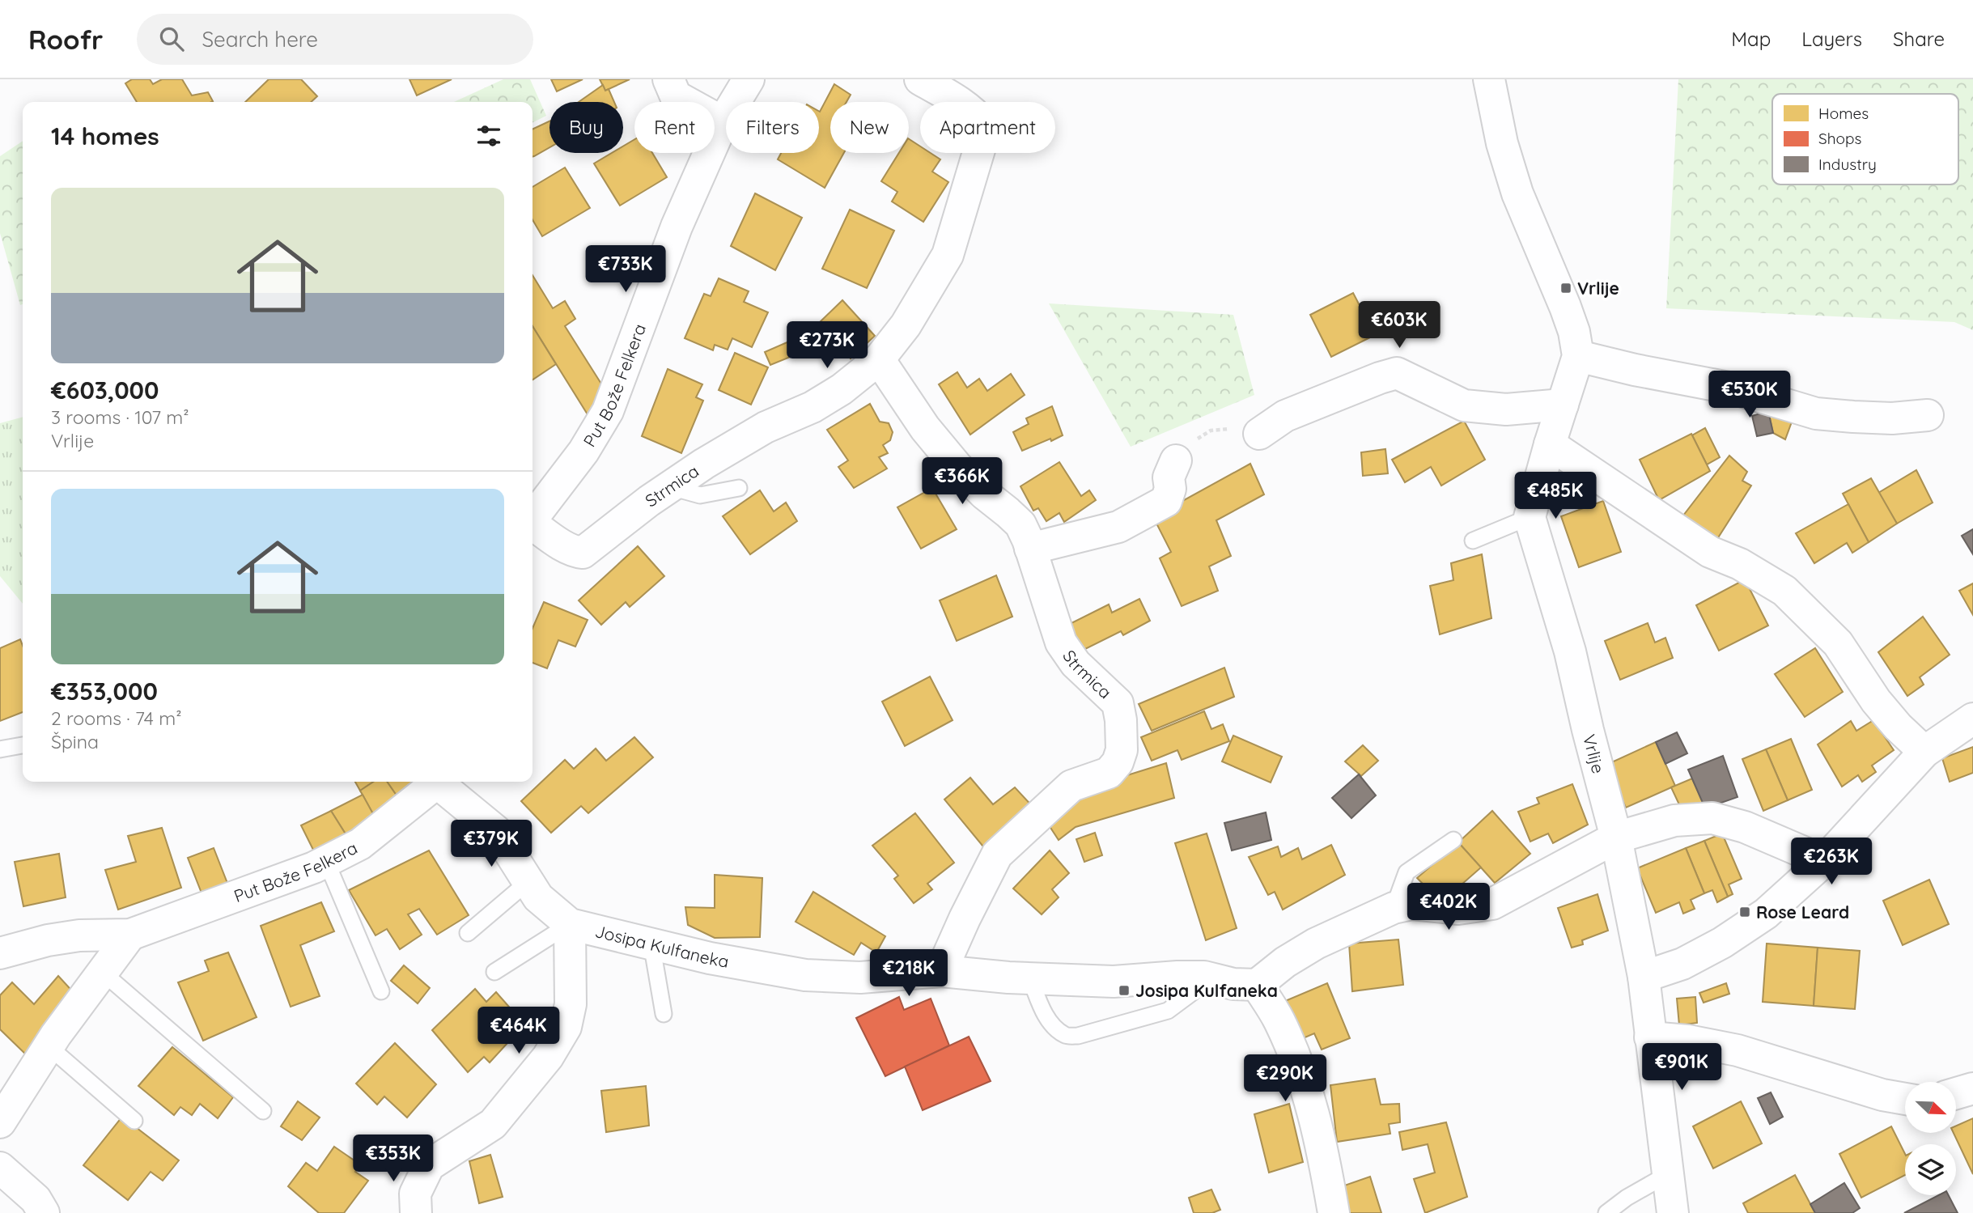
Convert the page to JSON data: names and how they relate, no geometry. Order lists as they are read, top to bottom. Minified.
{"streets":{"street":["Put Bože Felkera","Strmica","Vrlije","Josipa Kulfaneka"]},"crossings":[["Strmica","Josipa Kulfaneka"]],"places":{"transit":["Vrlije","Rose Leard","Josipa Kulfaneka"]},"legend":["Homes","Shops","Industry"],"north":"bottom right","page":{"header":"Roofr","search":"Search here","nav":["Map","Layers","Share"],"chip":["Buy","Rent","Filters","New","Apartment"],"heading":"14 homes","list":[{"name":"€603,000","note":"3 rooms · 107 m² · Vrlije"},{"name":"€353,000","note":"2 rooms · 74 m² · Špina"}],"price":["€733K","€603K","€273K","€530K","€366K","€485K","€379K","€263K","€402K","€218K","€464K","€901K","€290K","€353K"]}}
